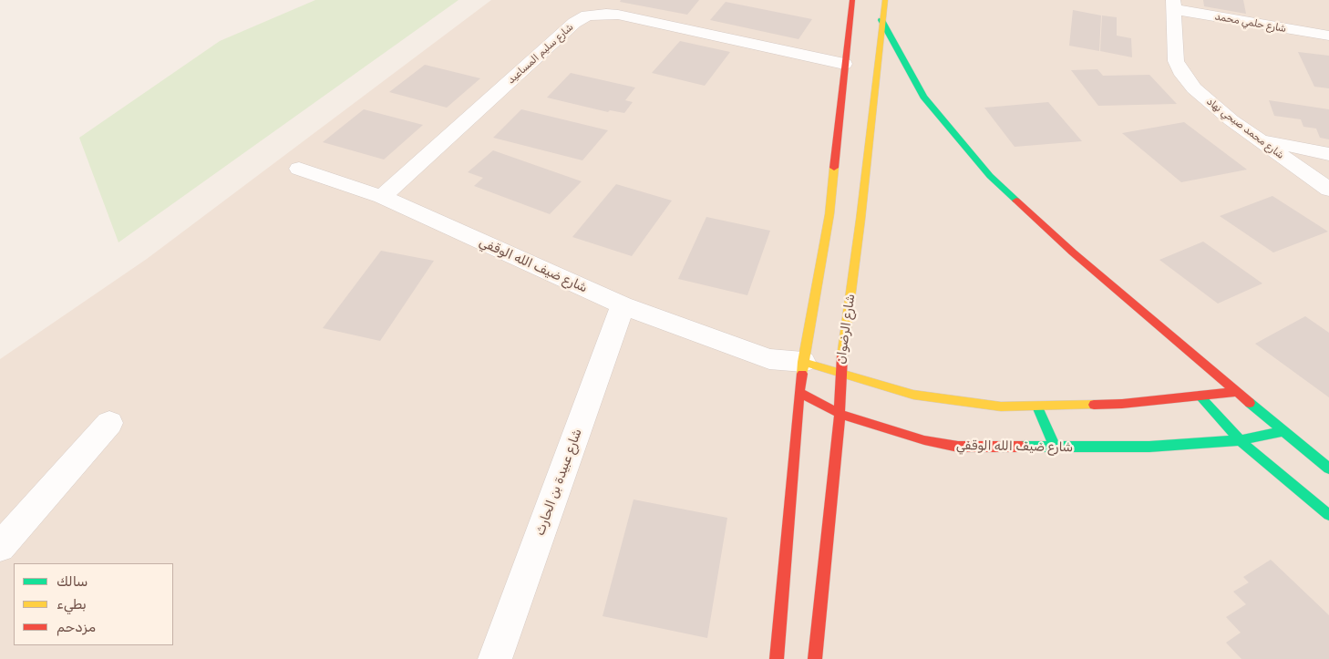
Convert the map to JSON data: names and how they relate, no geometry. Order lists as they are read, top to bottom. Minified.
{"streets":{"main road":["شارع ضيف الله الوقفي","شارع الرضوان"],"street":["شارع حلمي محمد","شارع سليم المساعيد","شارع محمد صبحي نهاد","شارع عبيدة بن الحارث"]},"crossings":[["شارع حلمي محمد","شارع محمد صبحي نهاد"],["شارع سليم المساعيد","شارع ضيف الله الوقفي"],["شارع ضيف الله الوقفي","شارع الرضوان"],["شارع ضيف الله الوقفي","شارع عبيدة بن الحارث"]],"legend":["سالك","بطيء","مزدحم"]}
